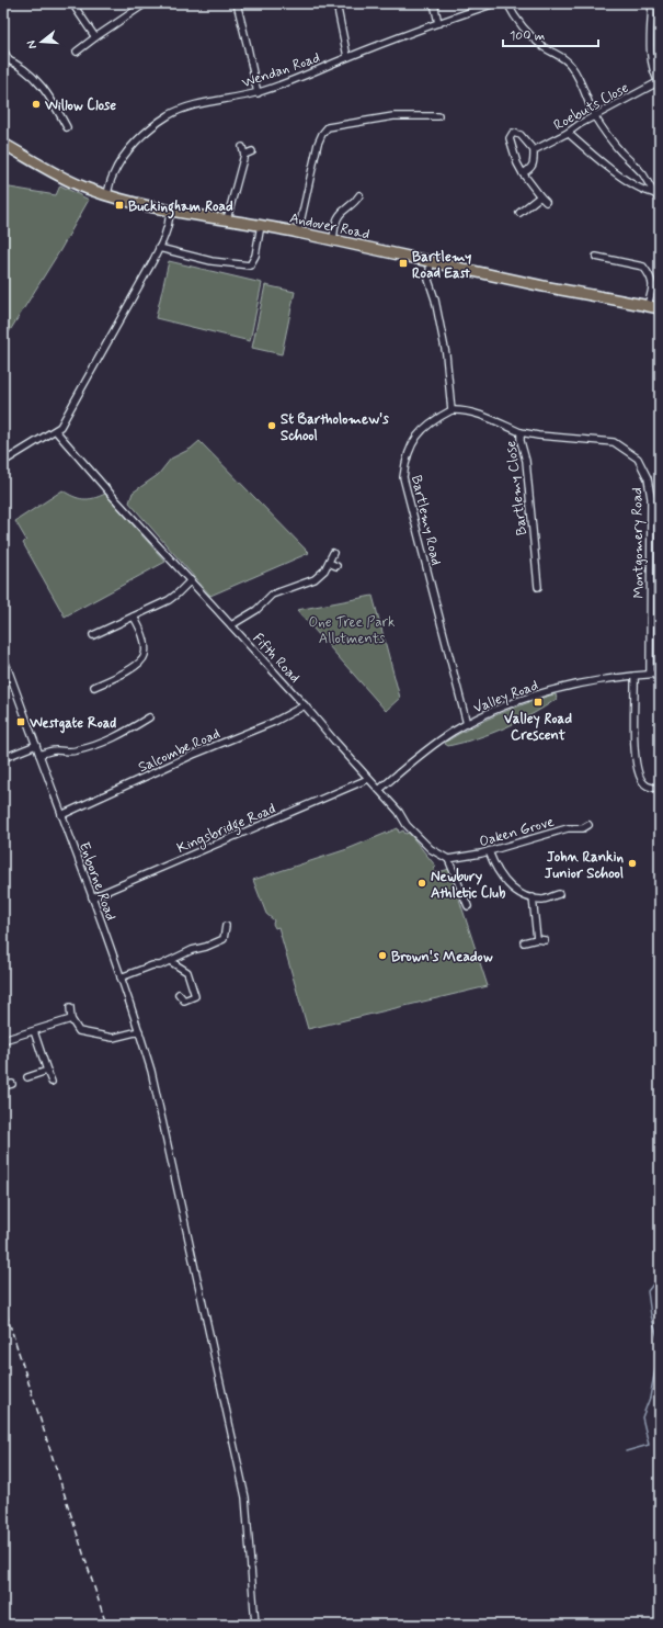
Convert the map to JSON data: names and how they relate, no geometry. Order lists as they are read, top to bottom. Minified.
{"streets":{"main road":["Andover Road"],"street":["Wendan Road","Roebuts Close","Bartlemy Close","Bartlemy Road","Montgomery Road","Fifth Road","Valley Road","Salcombe Road","Kingsbridge Road","Oaken Grove","Enborne Road"]},"crossings":[["Wendan Road","Andover Road"],["Bartlemy Close","Bartlemy Road"],["Bartlemy Close","Montgomery Road"],["Bartlemy Road","Valley Road"],["Montgomery Road","Valley Road"],["Fifth Road","Valley Road"],["Fifth Road","Salcombe Road"],["Fifth Road","Kingsbridge Road"],["Fifth Road","Oaken Grove"],["Salcombe Road","Enborne Road"],["Kingsbridge Road","Enborne Road"]],"parks":["One Tree Park Allotments"],"places":{"other":["Willow Close","St Bartholomew's School","John Rankin Junior School","Newbury Athletic Club","Brown's Meadow"],"transit":["Buckingham Road","Bartlemy Road East","Valley Road Crescent","Westgate Road"]},"scale_bar":"100 m","north":"left"}
